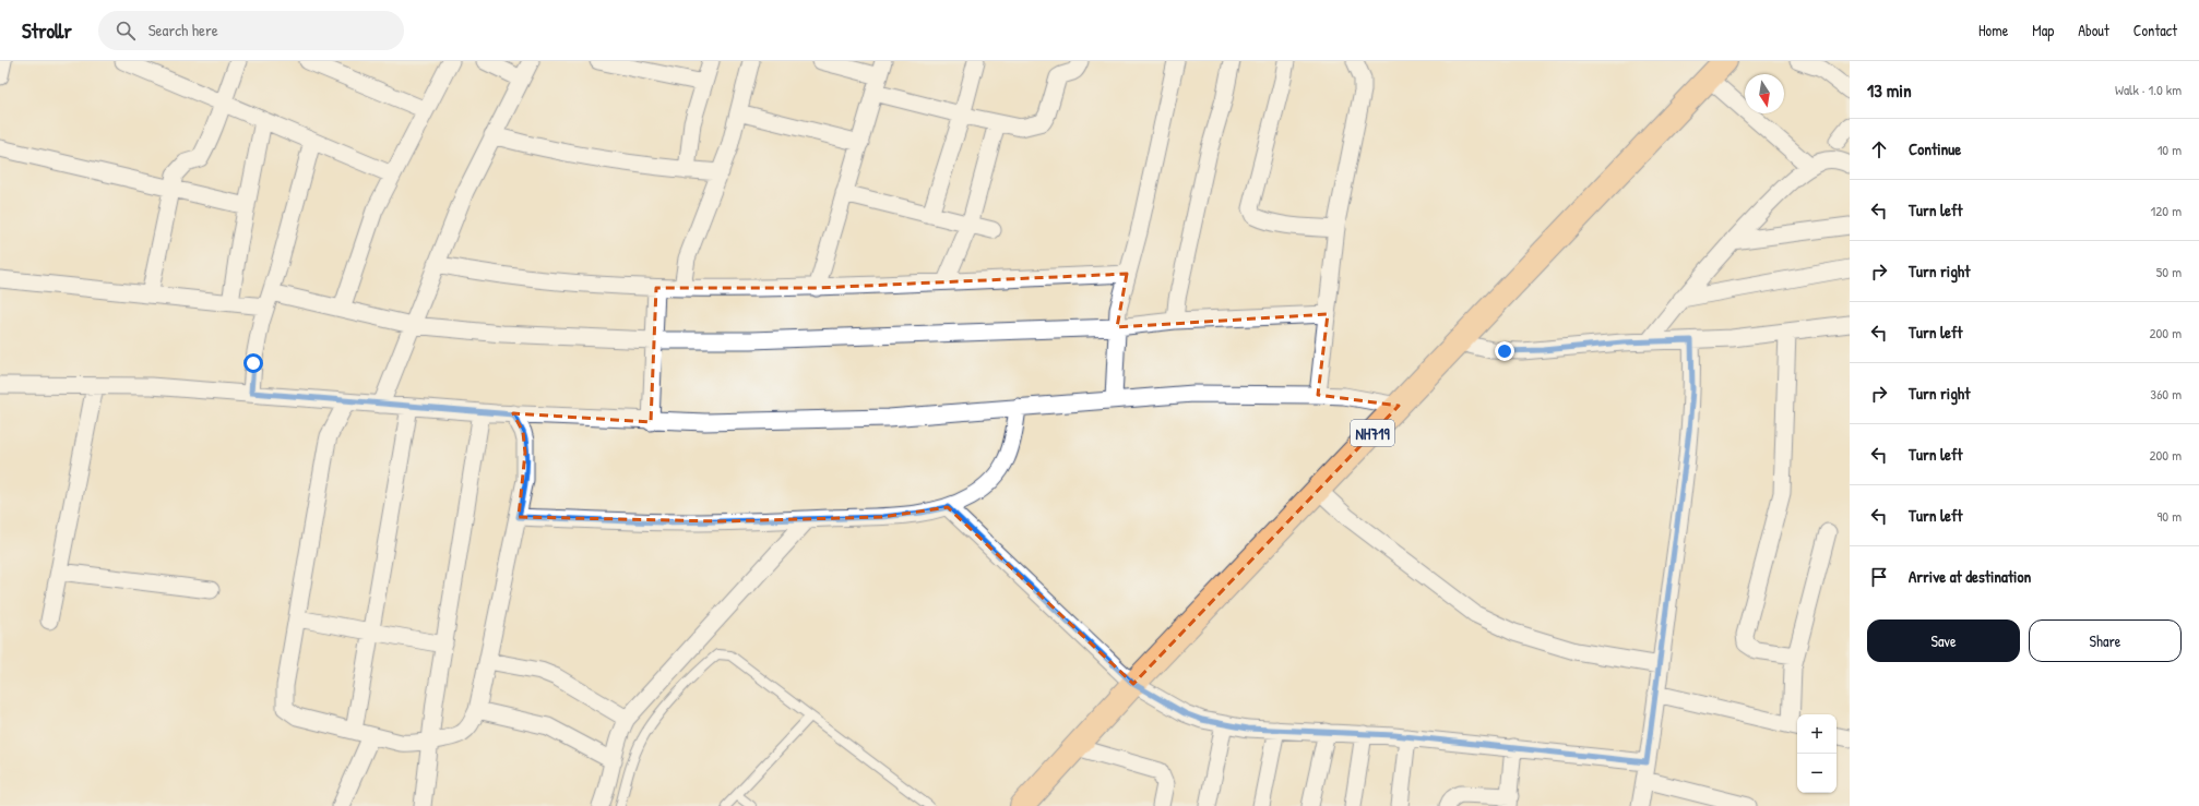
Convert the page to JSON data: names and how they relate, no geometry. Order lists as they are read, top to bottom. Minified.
{"streets":{"highway":["NH719"]},"north":"bottom","page":{"header":"Strollr","search":"Search here","nav":["Home","Map","About","Contact"],"heading":["13 min","Walk · 1.0 km"],"list":[["Continue","10 m"],["Turn left","120 m"],["Turn right","50 m"],["Turn left","200 m"],["Turn right","360 m"],["Turn left","200 m"],["Turn left","90 m"],"Arrive at destination"],"buttons":["Save","Share"],"map_buttons":["+","−"]}}
